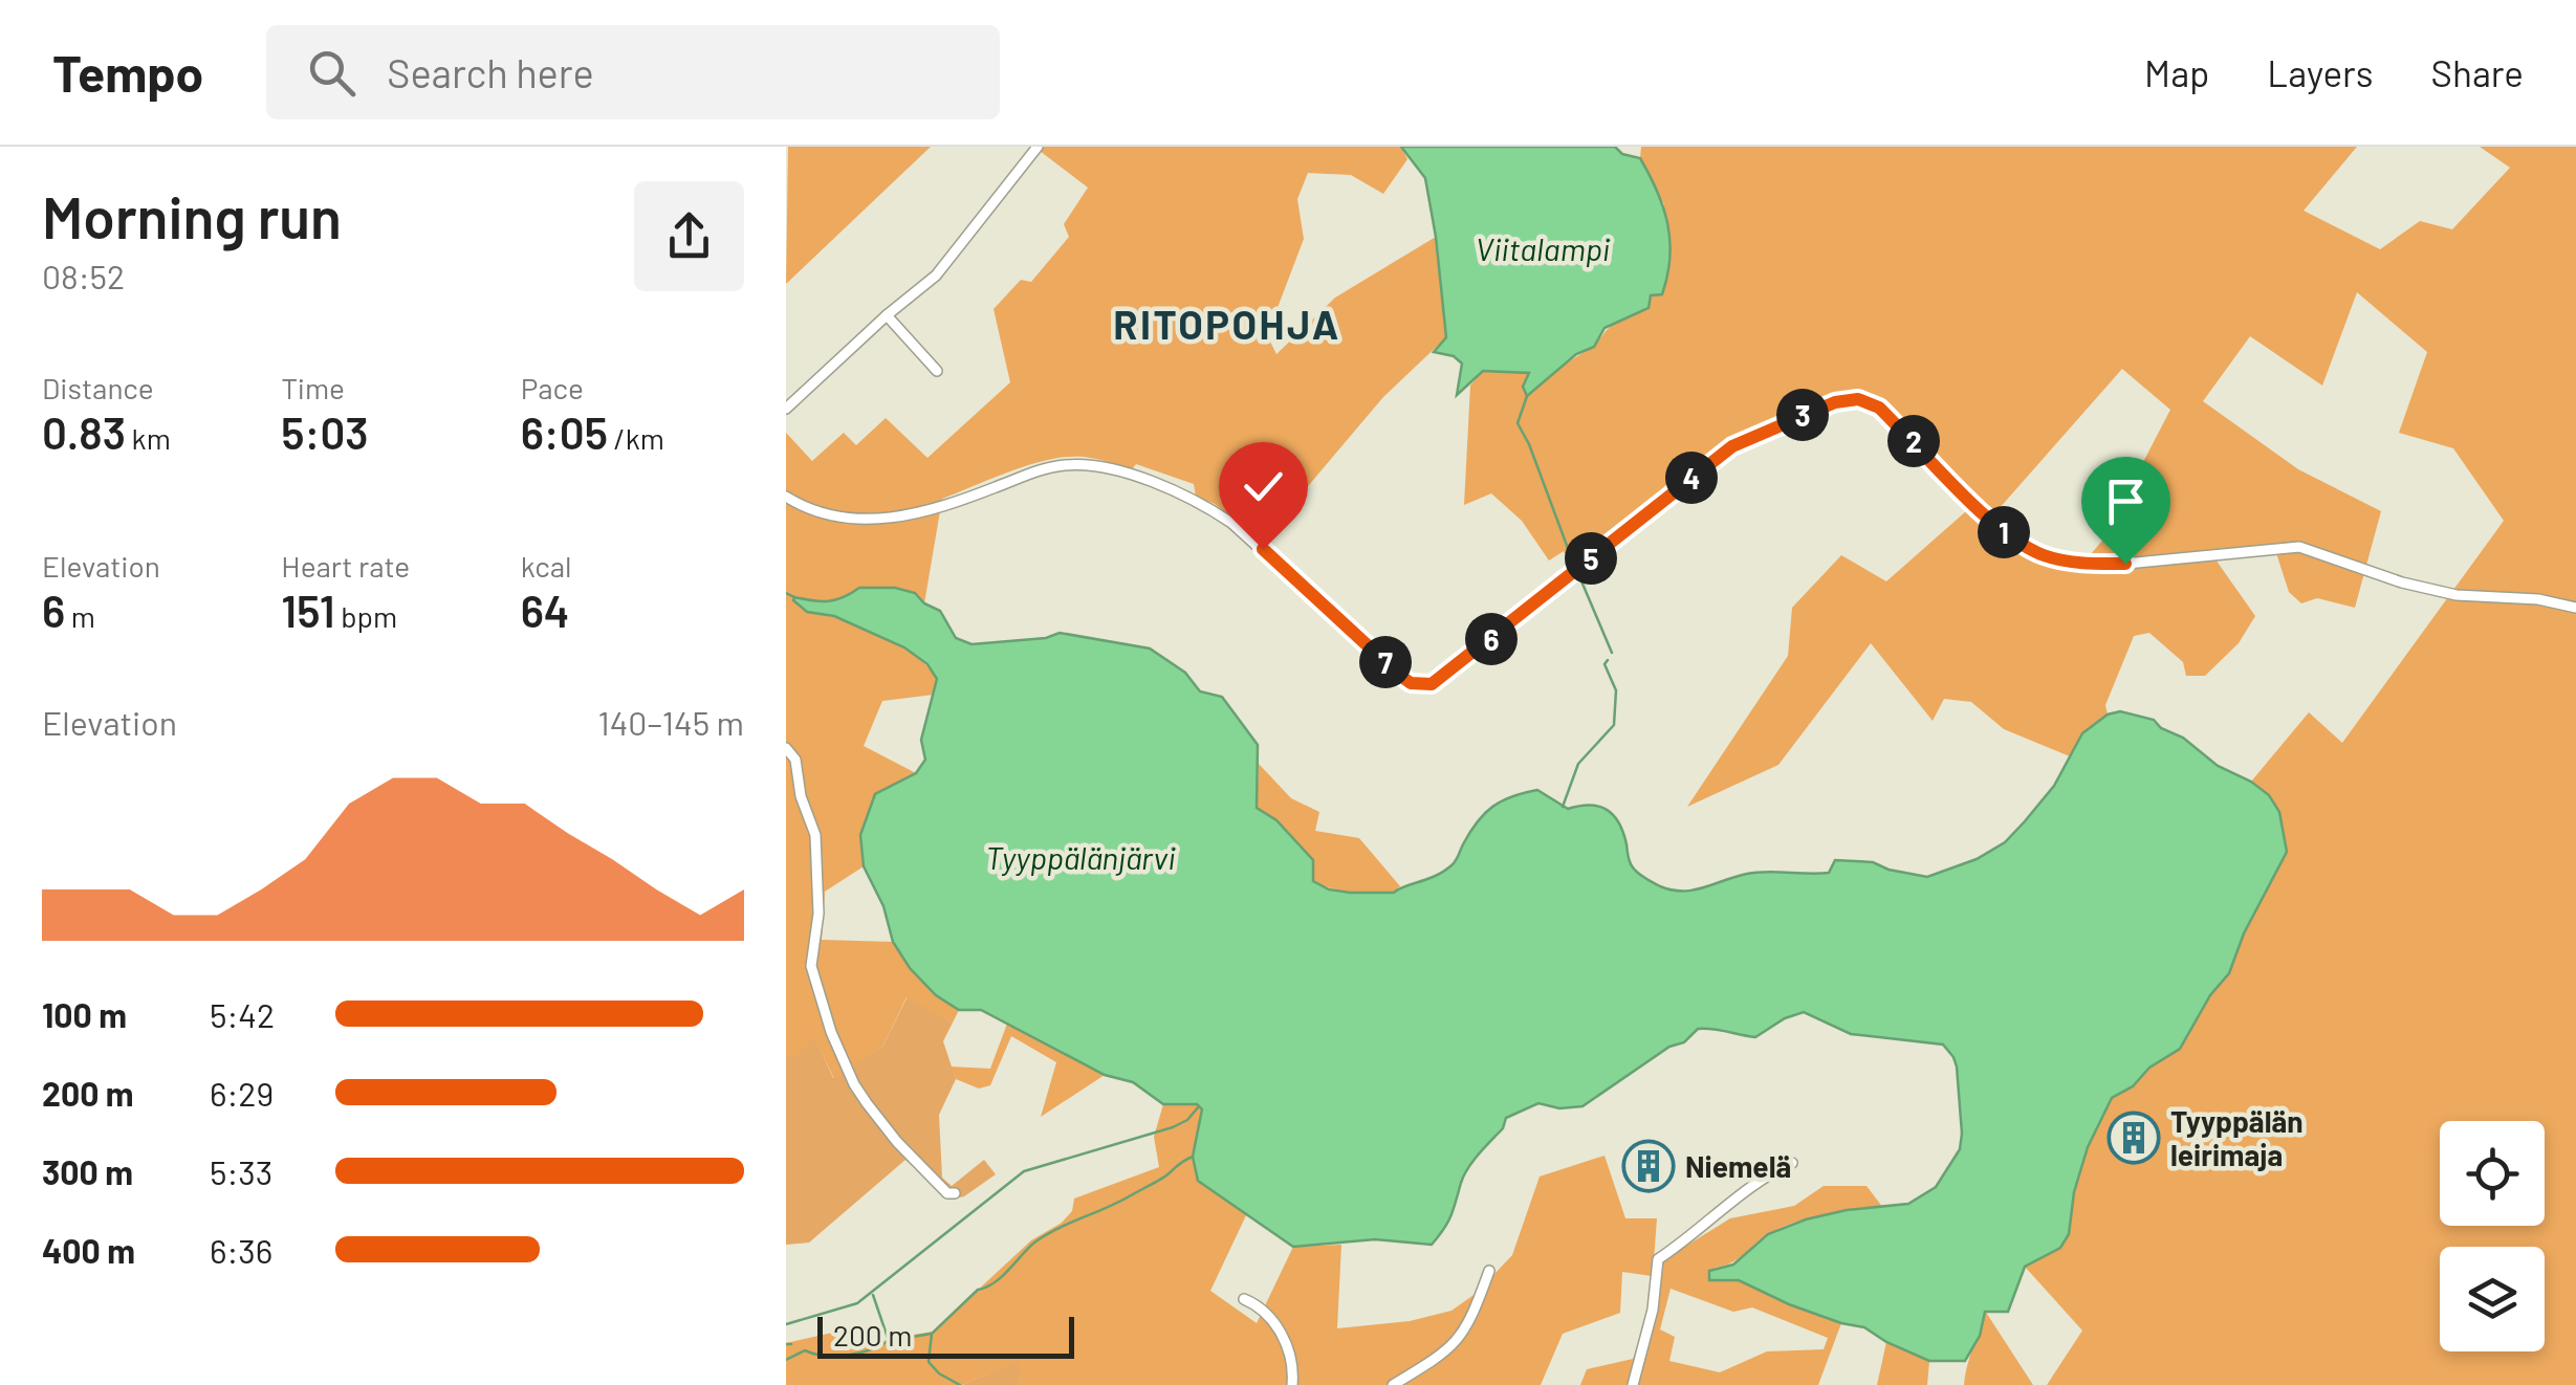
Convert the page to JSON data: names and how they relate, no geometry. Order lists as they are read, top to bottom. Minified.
{"districts":["RITOPOHJA"],"water":["Viitalampi","Tyyppälänjärvi"],"places":{"building":["Tyyppälän leirimaja","Niemelä"]},"scale_bar":"200 m","page":{"header":"Tempo","search":"Search here","nav":["Map","Layers","Share"],"heading":["Morning run","08:52"],"stats":[["Distance","0.83 km"],["Time","5:03"],["Pace","6:05 /km"],["Elevation","6 m"],["Heart rate","151 bpm"],["kcal","64"]],"pins":["3","2","4","1","5","6","7"],"chart":["Elevation","140–145 m"],"list":[{"name":"100 m","note":"5:42"},{"name":"200 m","note":"6:29"},{"name":"300 m","note":"5:33"},{"name":"400 m","note":"6:36"}],"scale":"200 m"}}
